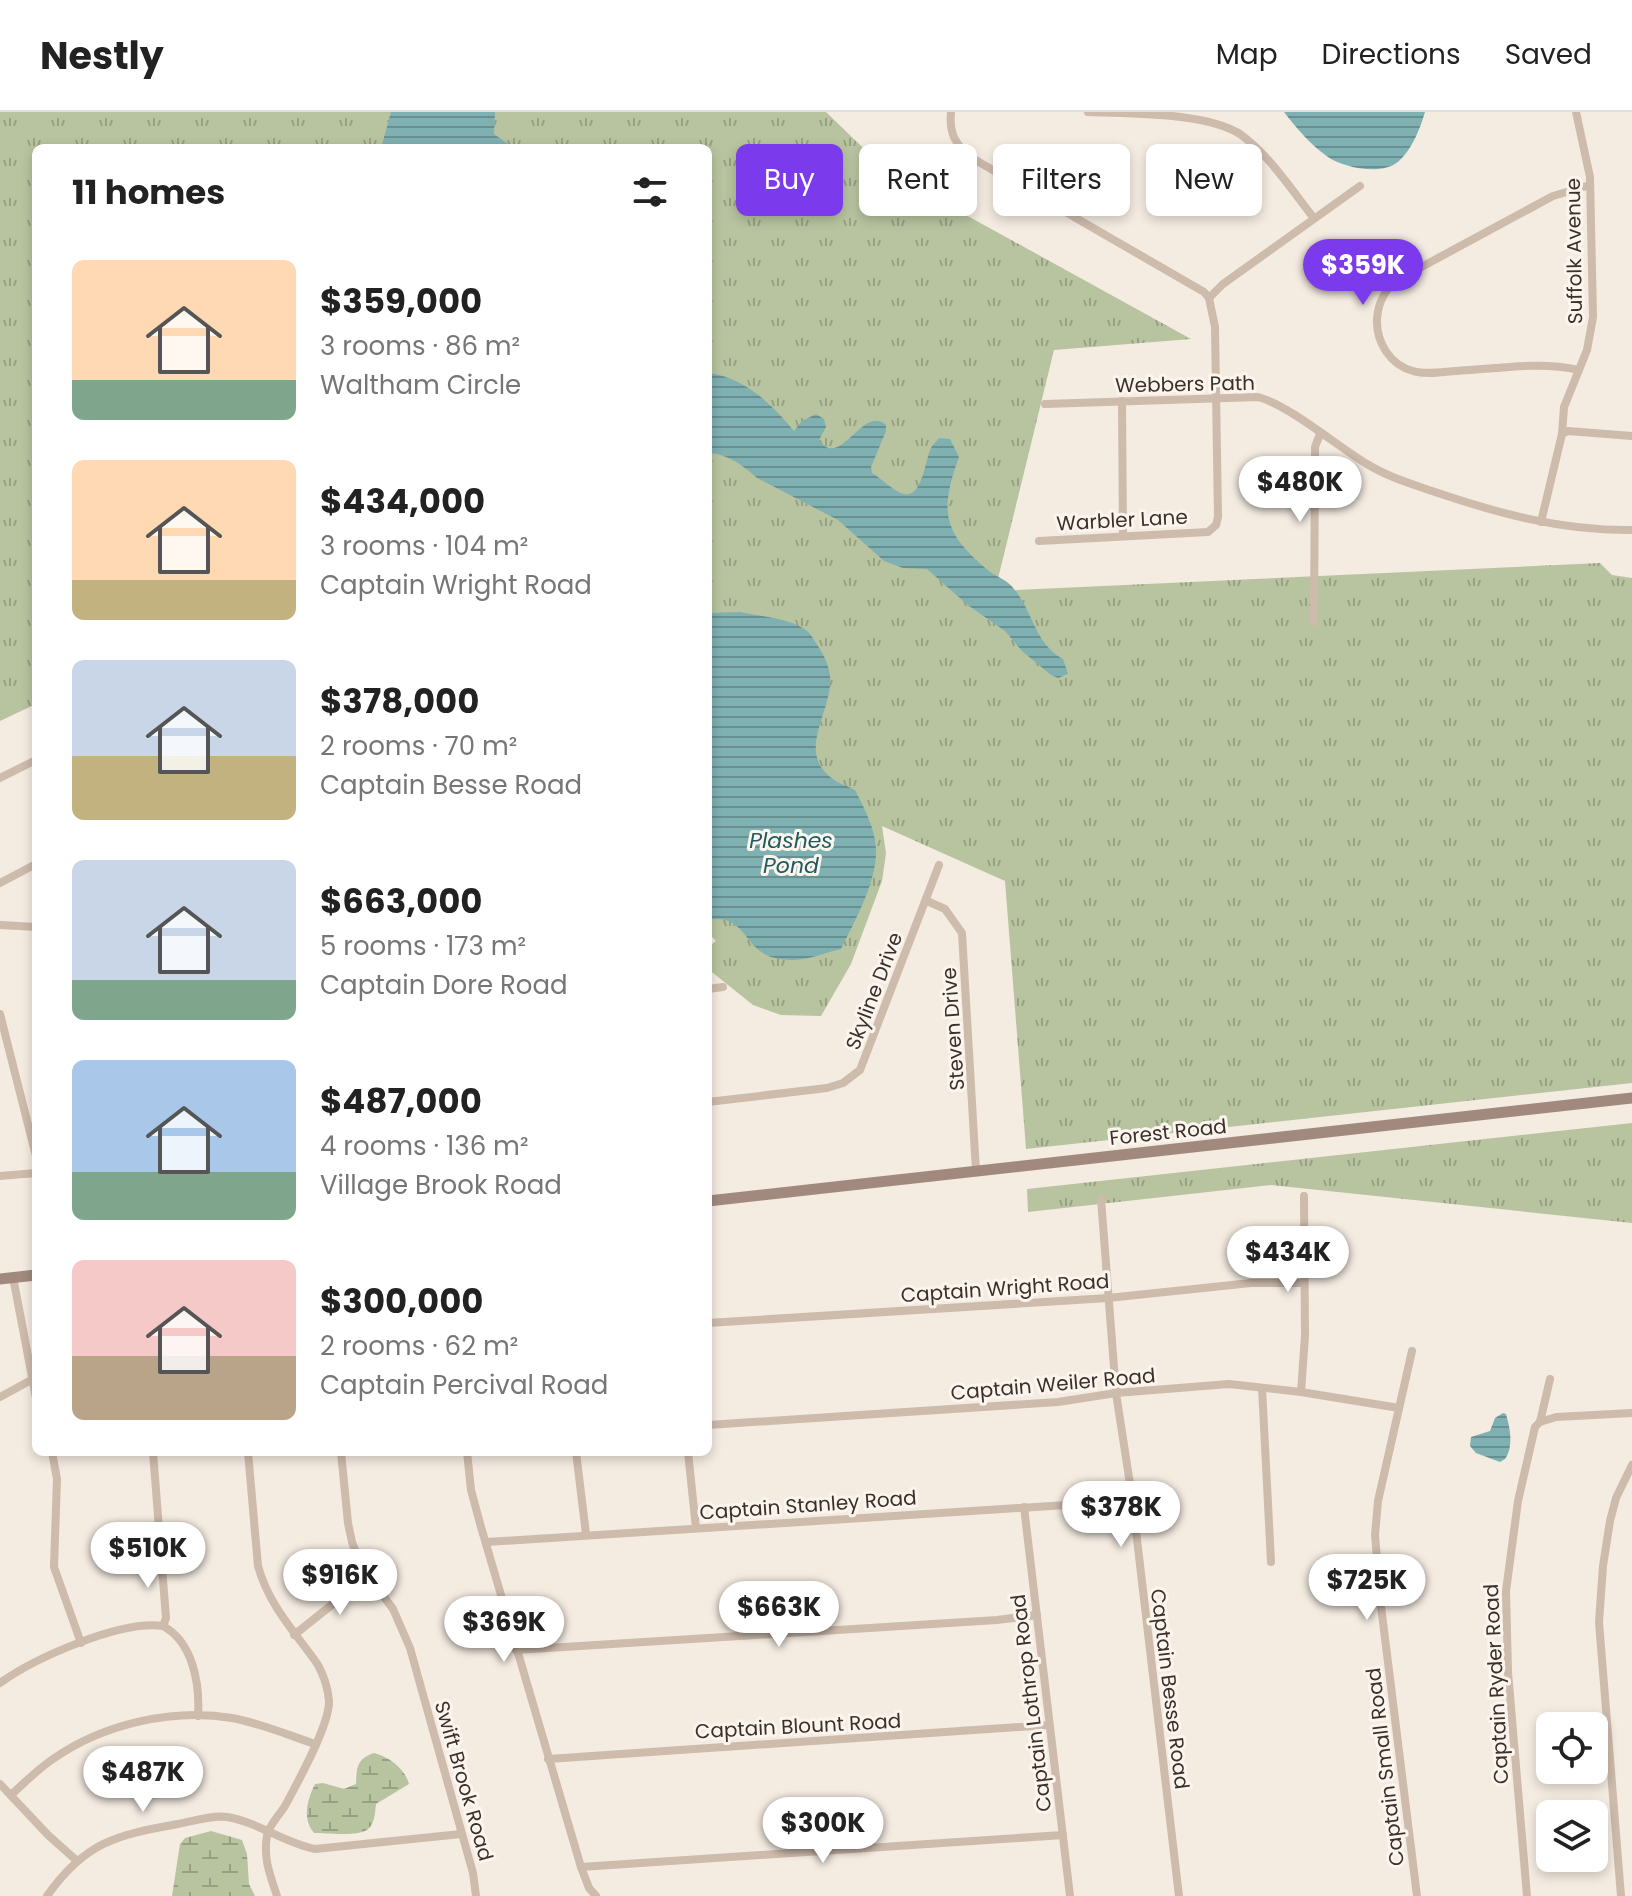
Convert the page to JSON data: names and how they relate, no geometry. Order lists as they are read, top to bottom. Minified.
{"streets":{"main road":["Forest Road"],"street":["Suffolk Avenue","Webbers Path","Warbler Lane","Skyline Drive","Steven Drive","Captain Wright Road","Captain Weiler Road","Captain Stanley Road","Captain Ryder Road","Captain Besse Road","Captain Lothrop Road","Captain Blount Road","Captain Small Road","Swift Brook Road"]},"crossings":[["Suffolk Avenue","Webbers Path"],["Webbers Path","Warbler Lane"],["Skyline Drive","Steven Drive"],["Steven Drive","Forest Road"],["Captain Wright Road","Captain Besse Road"],["Captain Weiler Road","Captain Besse Road"],["Captain Weiler Road","Captain Small Road"],["Captain Stanley Road","Captain Besse Road"],["Captain Stanley Road","Captain Lothrop Road"],["Captain Lothrop Road","Captain Blount Road"]],"water":["Plashes Pond"],"page":{"header":"Nestly","nav":["Map","Directions","Saved"],"chip":["Buy","Rent","Filters","New"],"heading":"11 homes","price":["$359K","$480K","$434K","$378K","$510K","$916K","$725K","$663K","$369K","$487K","$300K"],"list":[{"name":"$359,000","note":"3 rooms · 86 m² · Waltham Circle"},{"name":"$434,000","note":"3 rooms · 104 m² · Captain Wright Road"},{"name":"$378,000","note":"2 rooms · 70 m² · Captain Besse Road"},{"name":"$663,000","note":"5 rooms · 173 m² · Captain Dore Road"},{"name":"$487,000","note":"4 rooms · 136 m² · Village Brook Road"},{"name":"$300,000","note":"2 rooms · 62 m² · Captain Percival Road"}]}}
